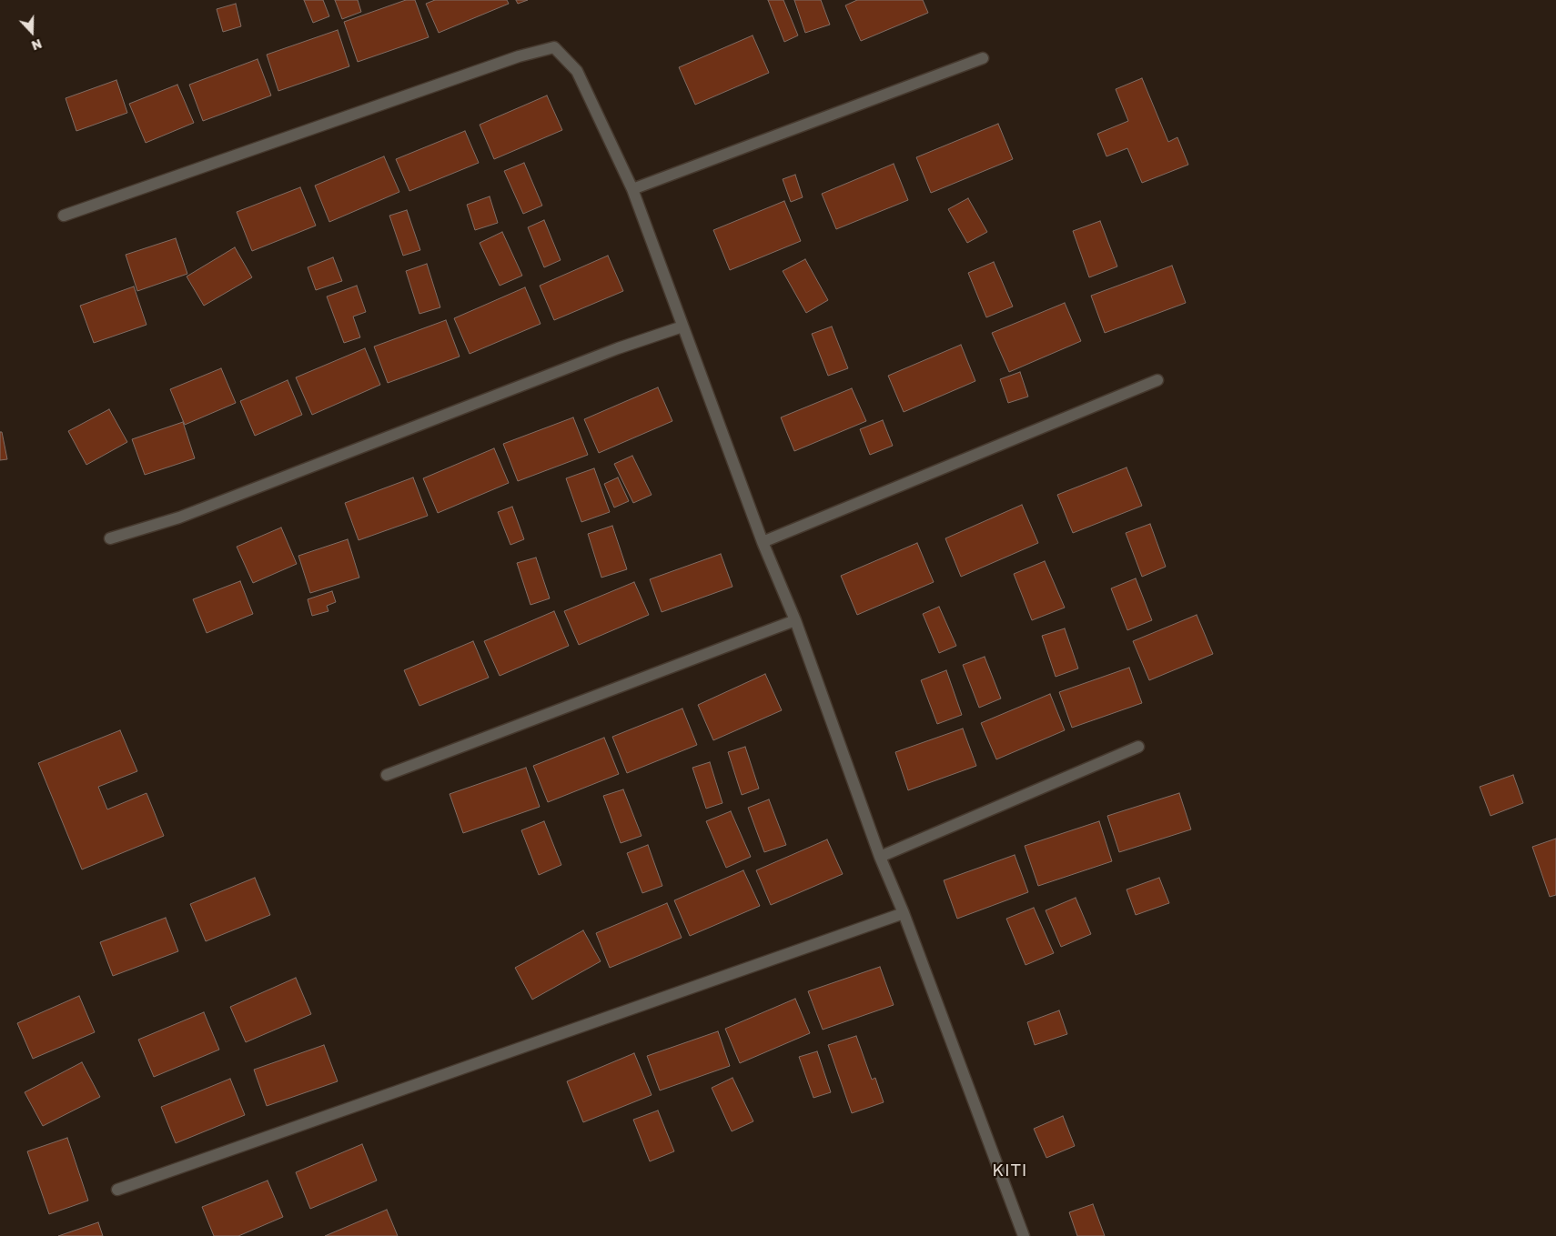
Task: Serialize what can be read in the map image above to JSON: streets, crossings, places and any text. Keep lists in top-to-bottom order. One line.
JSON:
{"districts":["KITI"],"north":"bottom"}
